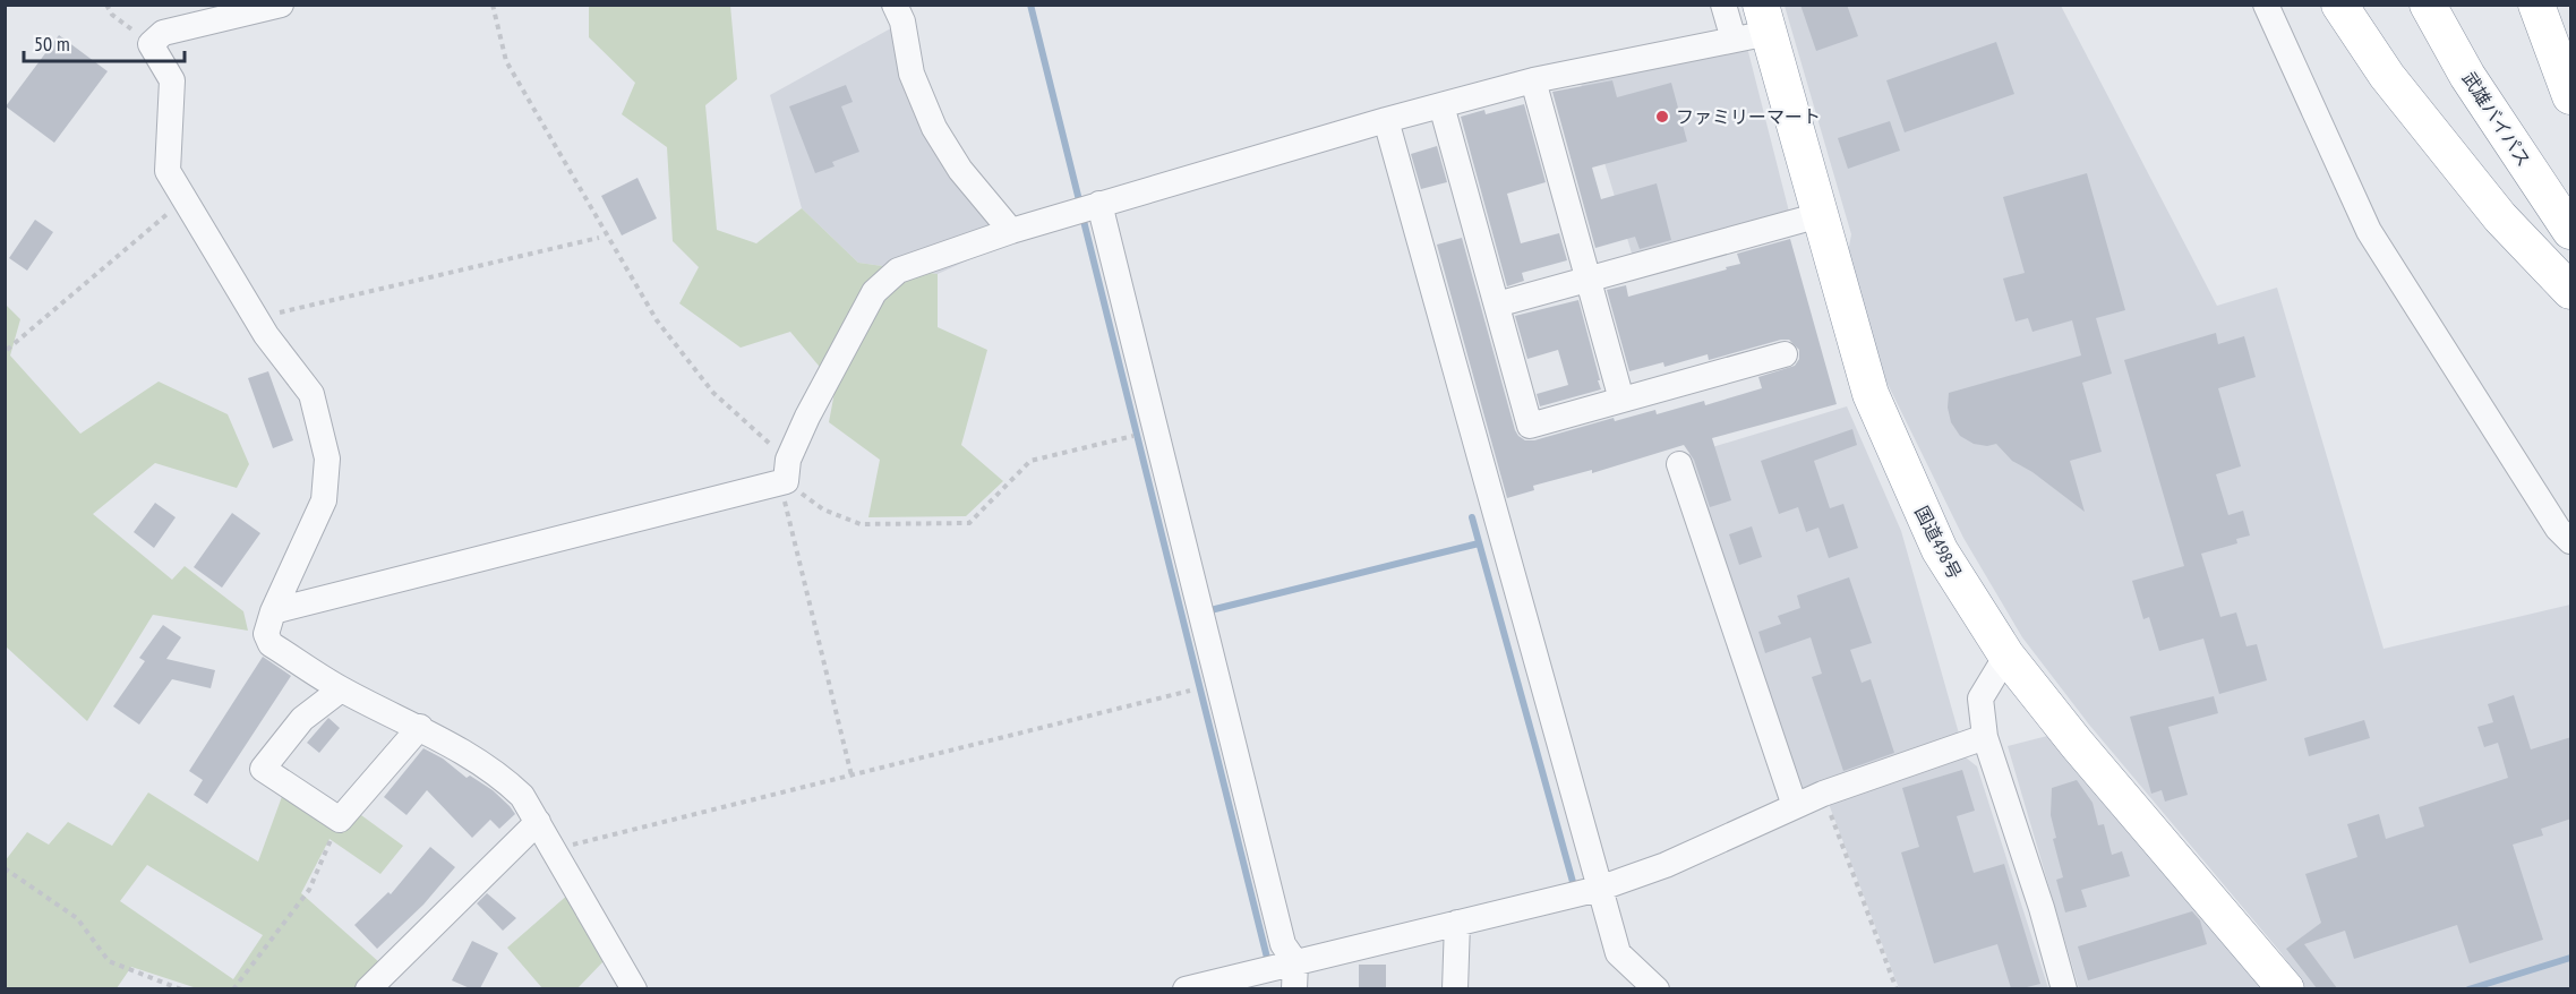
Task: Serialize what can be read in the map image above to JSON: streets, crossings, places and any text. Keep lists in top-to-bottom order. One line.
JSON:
{"streets":{"highway":["武雄バイパス","国道498号"]},"places":["ファミリーマート"],"scale_bar":"50 m"}
